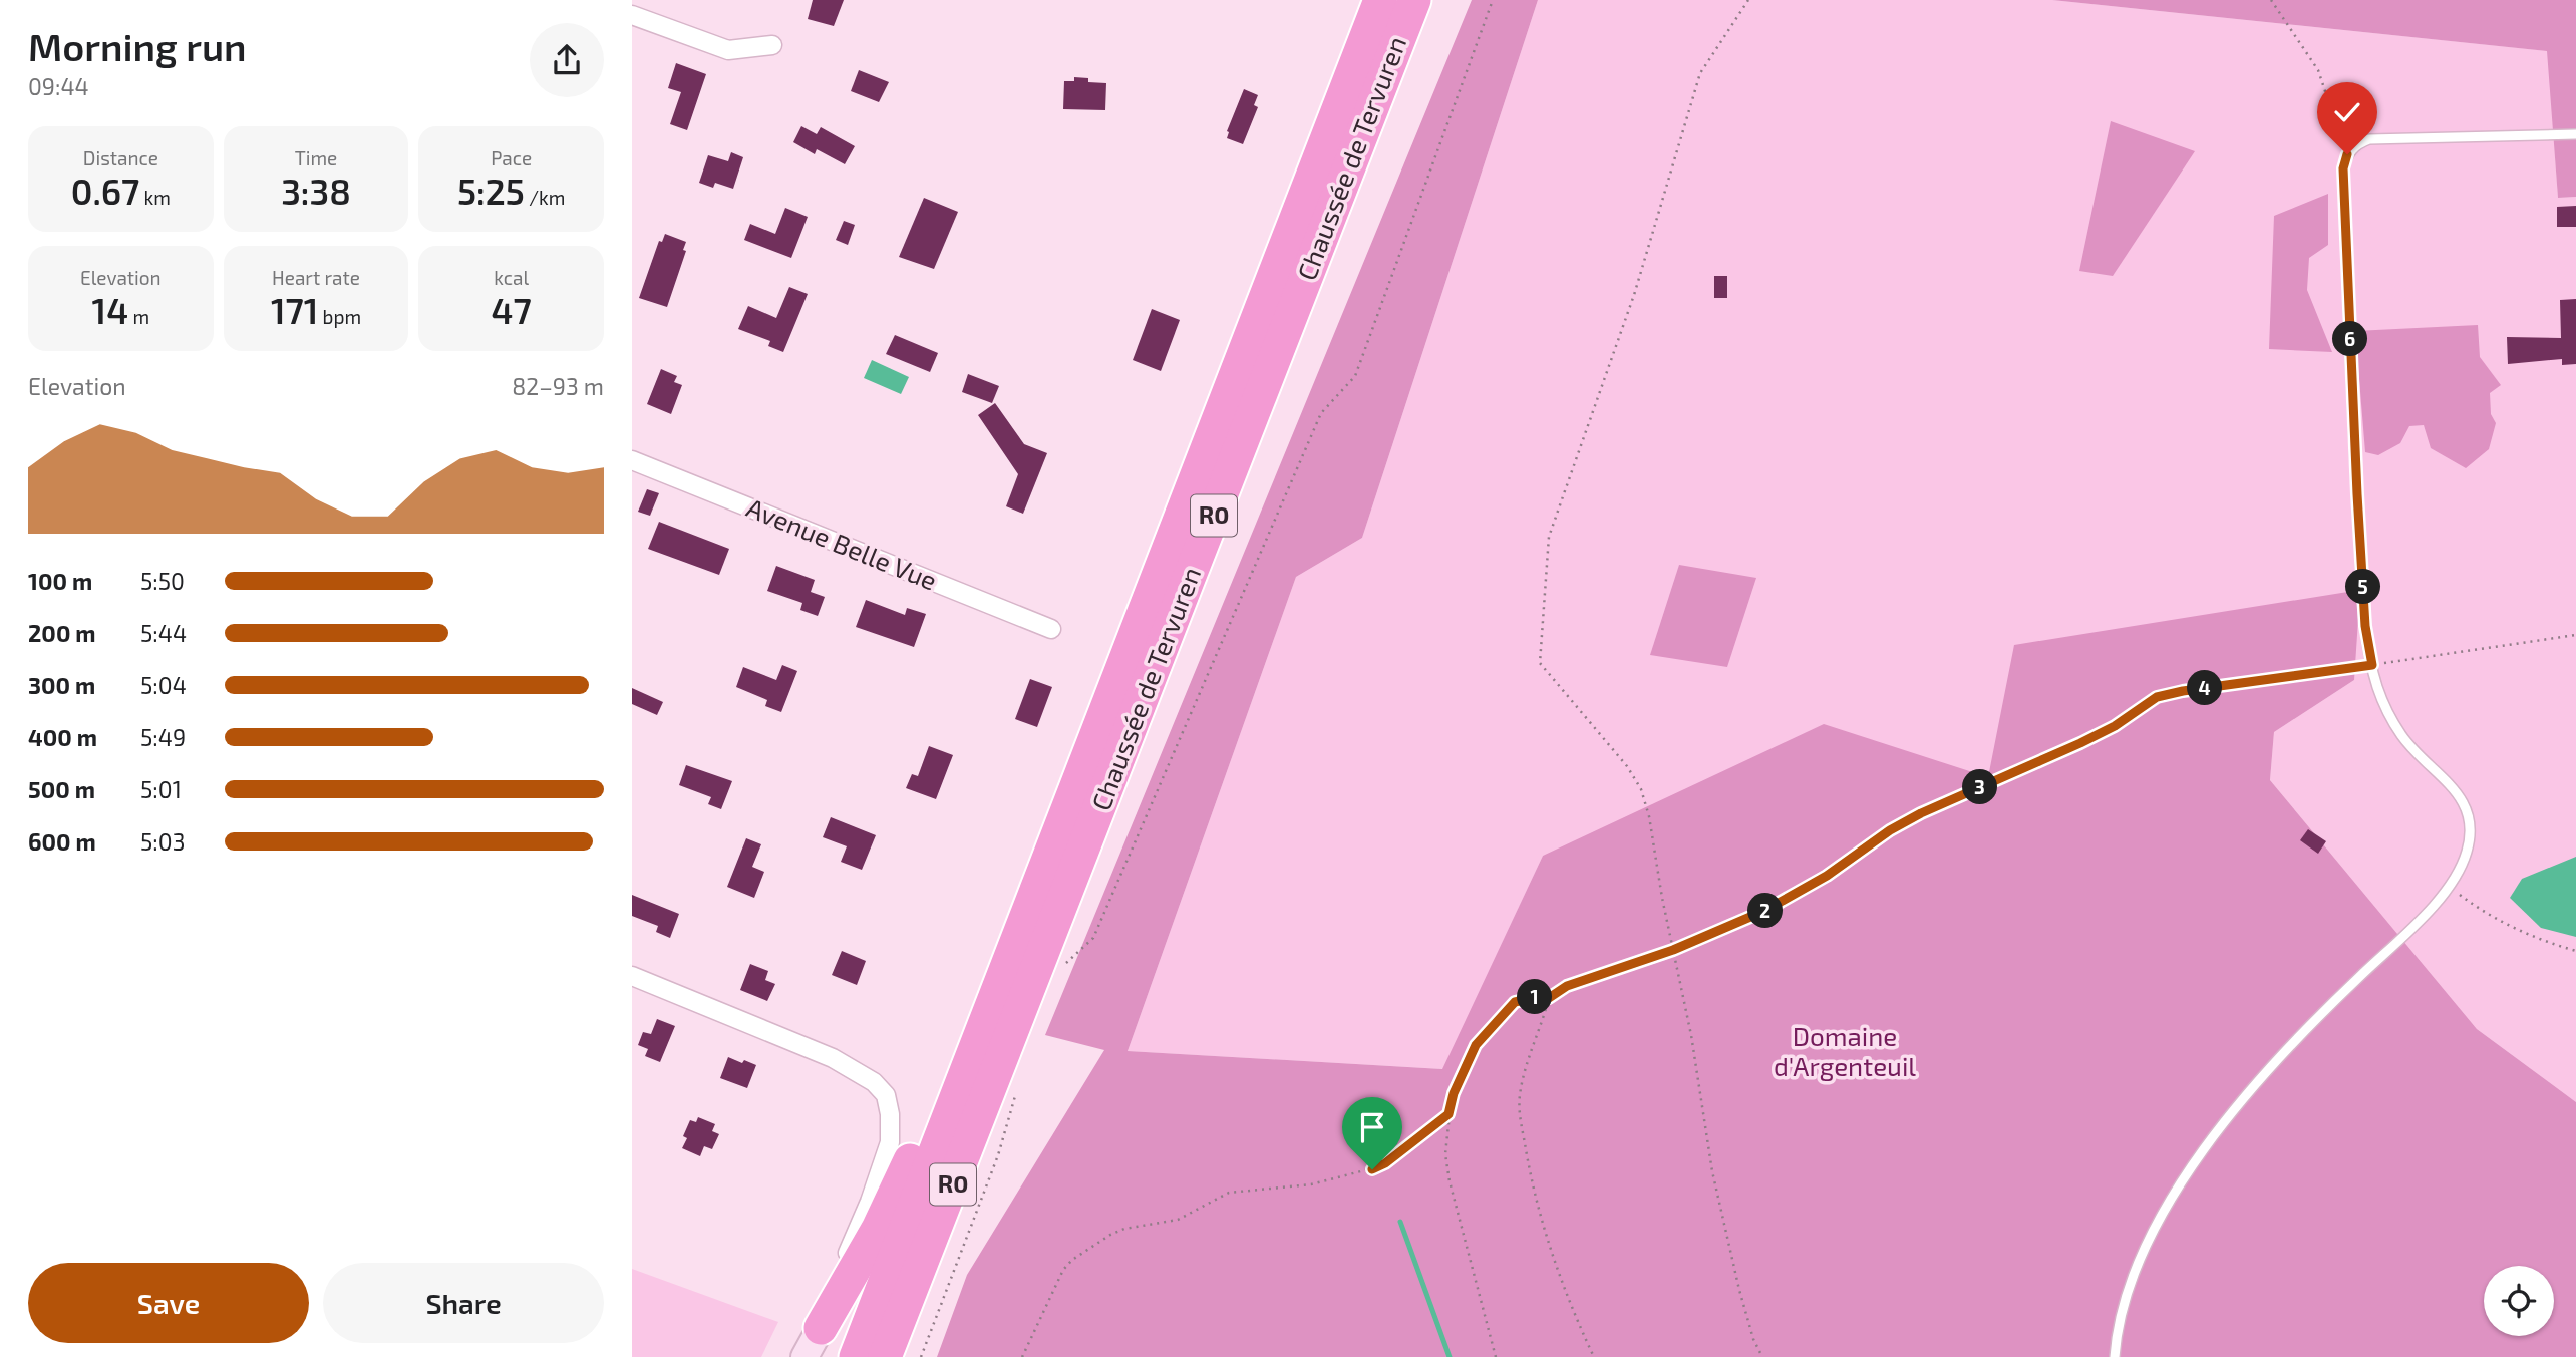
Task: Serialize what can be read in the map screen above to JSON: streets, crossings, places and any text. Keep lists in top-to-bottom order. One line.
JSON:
{"streets":{"highway":["Chaussée de Tervuren","R0"],"street":["Avenue Belle Vue"]},"crossings":[["Chaussée de Tervuren","R0"]],"parks":["Domaine d'Argenteuil"],"page":{"heading":["Morning run","09:44"],"stats":[["Distance","0.67 km"],["Time","3:38"],["Pace","5:25 /km"],["Elevation","14 m"],["Heart rate","171 bpm"],["kcal","47"]],"pins":["6","5","4","3","2","1"],"chart":["Elevation","82–93 m"],"list":[{"name":"100 m","note":"5:50"},{"name":"200 m","note":"5:44"},{"name":"300 m","note":"5:04"},{"name":"400 m","note":"5:49"},{"name":"500 m","note":"5:01"},{"name":"600 m","note":"5:03"}],"buttons":["Save","Share"]}}
